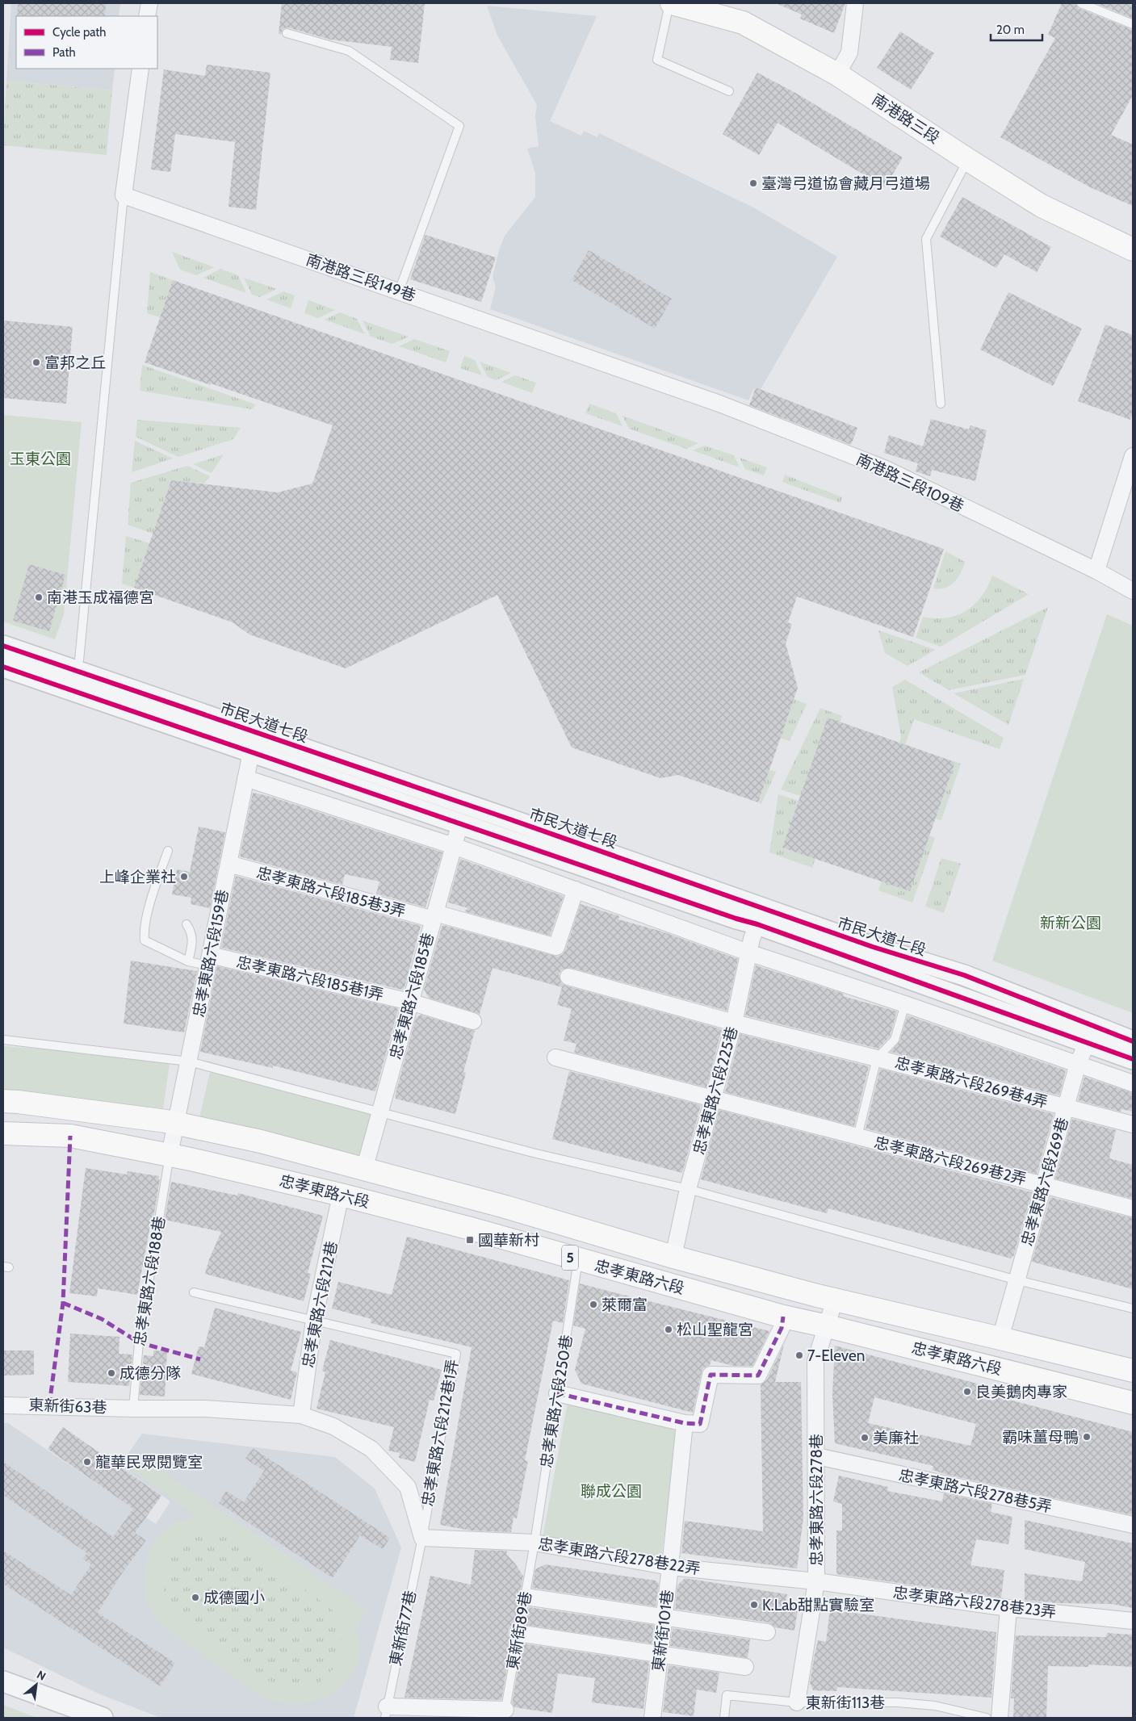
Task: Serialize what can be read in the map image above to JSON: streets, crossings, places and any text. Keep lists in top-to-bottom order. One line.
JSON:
{"streets":{"main road":["南港路三段","忠孝東路六段","5"],"street":["南港路三段149巷","南港路三段109巷","市民大道七段","忠孝東路六段185巷3弄","忠孝東路六段159巷","忠孝東路六段185巷1弄","忠孝東路六段185巷","忠孝東路六段269巷4弄","忠孝東路六段225巷","忠孝東路六段269巷2弄","忠孝東路六段269巷","忠孝東路六段212巷","東新街63巷","忠孝東路六段278巷5弄","忠孝東路六段278巷","忠孝東路六段278巷22弄","忠孝東路六段278巷23弄","東新街101巷"],"lane":["忠孝東路六段188巷","忠孝東路六段250巷","忠孝東路六段212巷1弄","東新街77巷","東新街89巷","東新街113巷"]},"crossings":[["南港路三段149巷","南港路三段109巷"],["市民大道七段","忠孝東路六段159巷"],["市民大道七段","忠孝東路六段185巷"],["市民大道七段","忠孝東路六段225巷"],["市民大道七段","忠孝東路六段269巷"],["忠孝東路六段185巷3弄","忠孝東路六段159巷"],["忠孝東路六段185巷3弄","忠孝東路六段185巷"],["忠孝東路六段159巷","忠孝東路六段185巷1弄"],["忠孝東路六段159巷","忠孝東路六段"],["忠孝東路六段159巷","忠孝東路六段188巷"],["忠孝東路六段185巷1弄","忠孝東路六段185巷"],["忠孝東路六段185巷","忠孝東路六段"],["忠孝東路六段269巷4弄","忠孝東路六段225巷"],["忠孝東路六段269巷4弄","忠孝東路六段269巷"],["忠孝東路六段225巷","忠孝東路六段269巷2弄"],["忠孝東路六段225巷","忠孝東路六段"],["忠孝東路六段269巷2弄","忠孝東路六段269巷"],["忠孝東路六段269巷","忠孝東路六段"],["忠孝東路六段","忠孝東路六段188巷"],["忠孝東路六段","忠孝東路六段212巷"],["忠孝東路六段","忠孝東路六段250巷"],["忠孝東路六段","忠孝東路六段278巷"],["忠孝東路六段188巷","東新街63巷"],["忠孝東路六段212巷","東新街63巷"],["忠孝東路六段212巷","忠孝東路六段212巷1弄"],["忠孝東路六段250巷","忠孝東路六段278巷22弄"],["忠孝東路六段250巷","東新街89巷"],["東新街63巷","忠孝東路六段212巷1弄"],["東新街63巷","忠孝東路六段278巷22弄"],["東新街63巷","東新街77巷"],["忠孝東路六段212巷1弄","忠孝東路六段278巷22弄"],["忠孝東路六段212巷1弄","東新街77巷"],["忠孝東路六段278巷5弄","忠孝東路六段278巷"],["忠孝東路六段278巷","忠孝東路六段278巷22弄"],["忠孝東路六段278巷","忠孝東路六段278巷23弄"],["忠孝東路六段278巷","東新街113巷"],["忠孝東路六段278巷22弄","忠孝東路六段278巷23弄"],["忠孝東路六段278巷22弄","東新街77巷"],["忠孝東路六段278巷22弄","東新街89巷"],["忠孝東路六段278巷22弄","東新街101巷"]],"parks":["玉東公園","新新公園","聯成公園"],"places":{"other":["臺灣弓道協會藏月弓道場","富邦之丘","南港玉成福德宮","上峰企業社","萊爾富","松山聖龍宮","7-Eleven","成德分隊","良美鵝肉專家","霸味薑母鴨","美廉社","龍華民眾閱覽室","成德國小","K.Lab甜點實驗室"],"transit":["國華新村"]},"legend":["Cycle path","Path"],"scale_bar":"20 m","north":"top right"}
